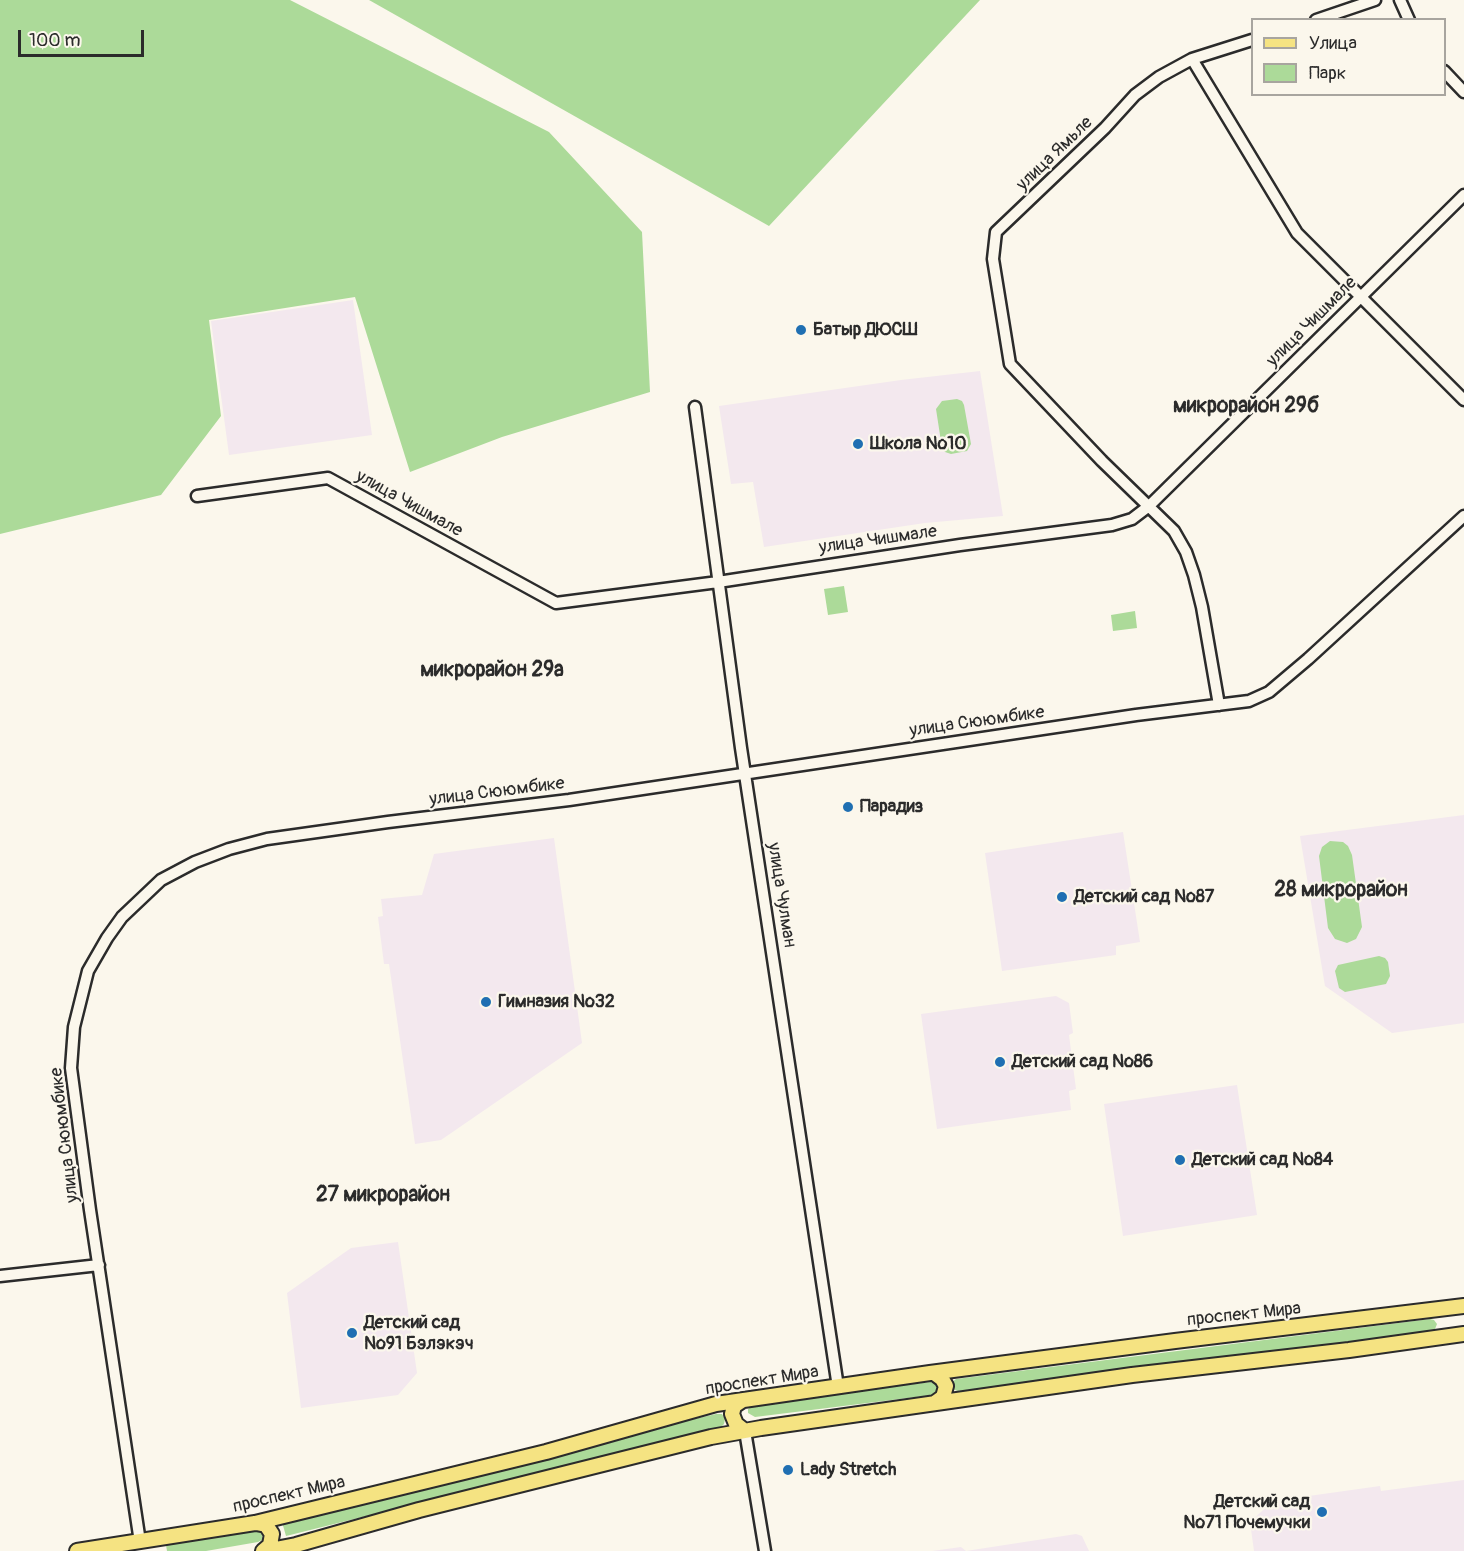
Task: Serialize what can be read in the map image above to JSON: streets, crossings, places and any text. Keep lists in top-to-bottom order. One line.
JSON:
{"streets":{"main road":["проспект Мира"],"street":["улица Ямьле","улица Чишмале","улица Сююмбике","улица Чулман"]},"crossings":[["улица Ямьле","улица Чишмале"],["улица Чишмале","улица Чулман"],["улица Сююмбике","улица Чулман"],["улица Сююмбике","проспект Мира"],["улица Чулман","проспект Мира"]],"districts":["микрорайон 29б","микрорайон 29а","28 микрорайон","27 микрорайон"],"places":["Батыр ДЮСШ","Школа №10","Парадиз","Детский сад №87","Гимназия №32","Детский сад №86","Детский сад №84","Детский сад №91 Бэлэкэч","Lady Stretch","Детский сад №71 Почемучки"],"legend":["Улица","Парк"],"scale_bar":"100 m"}
